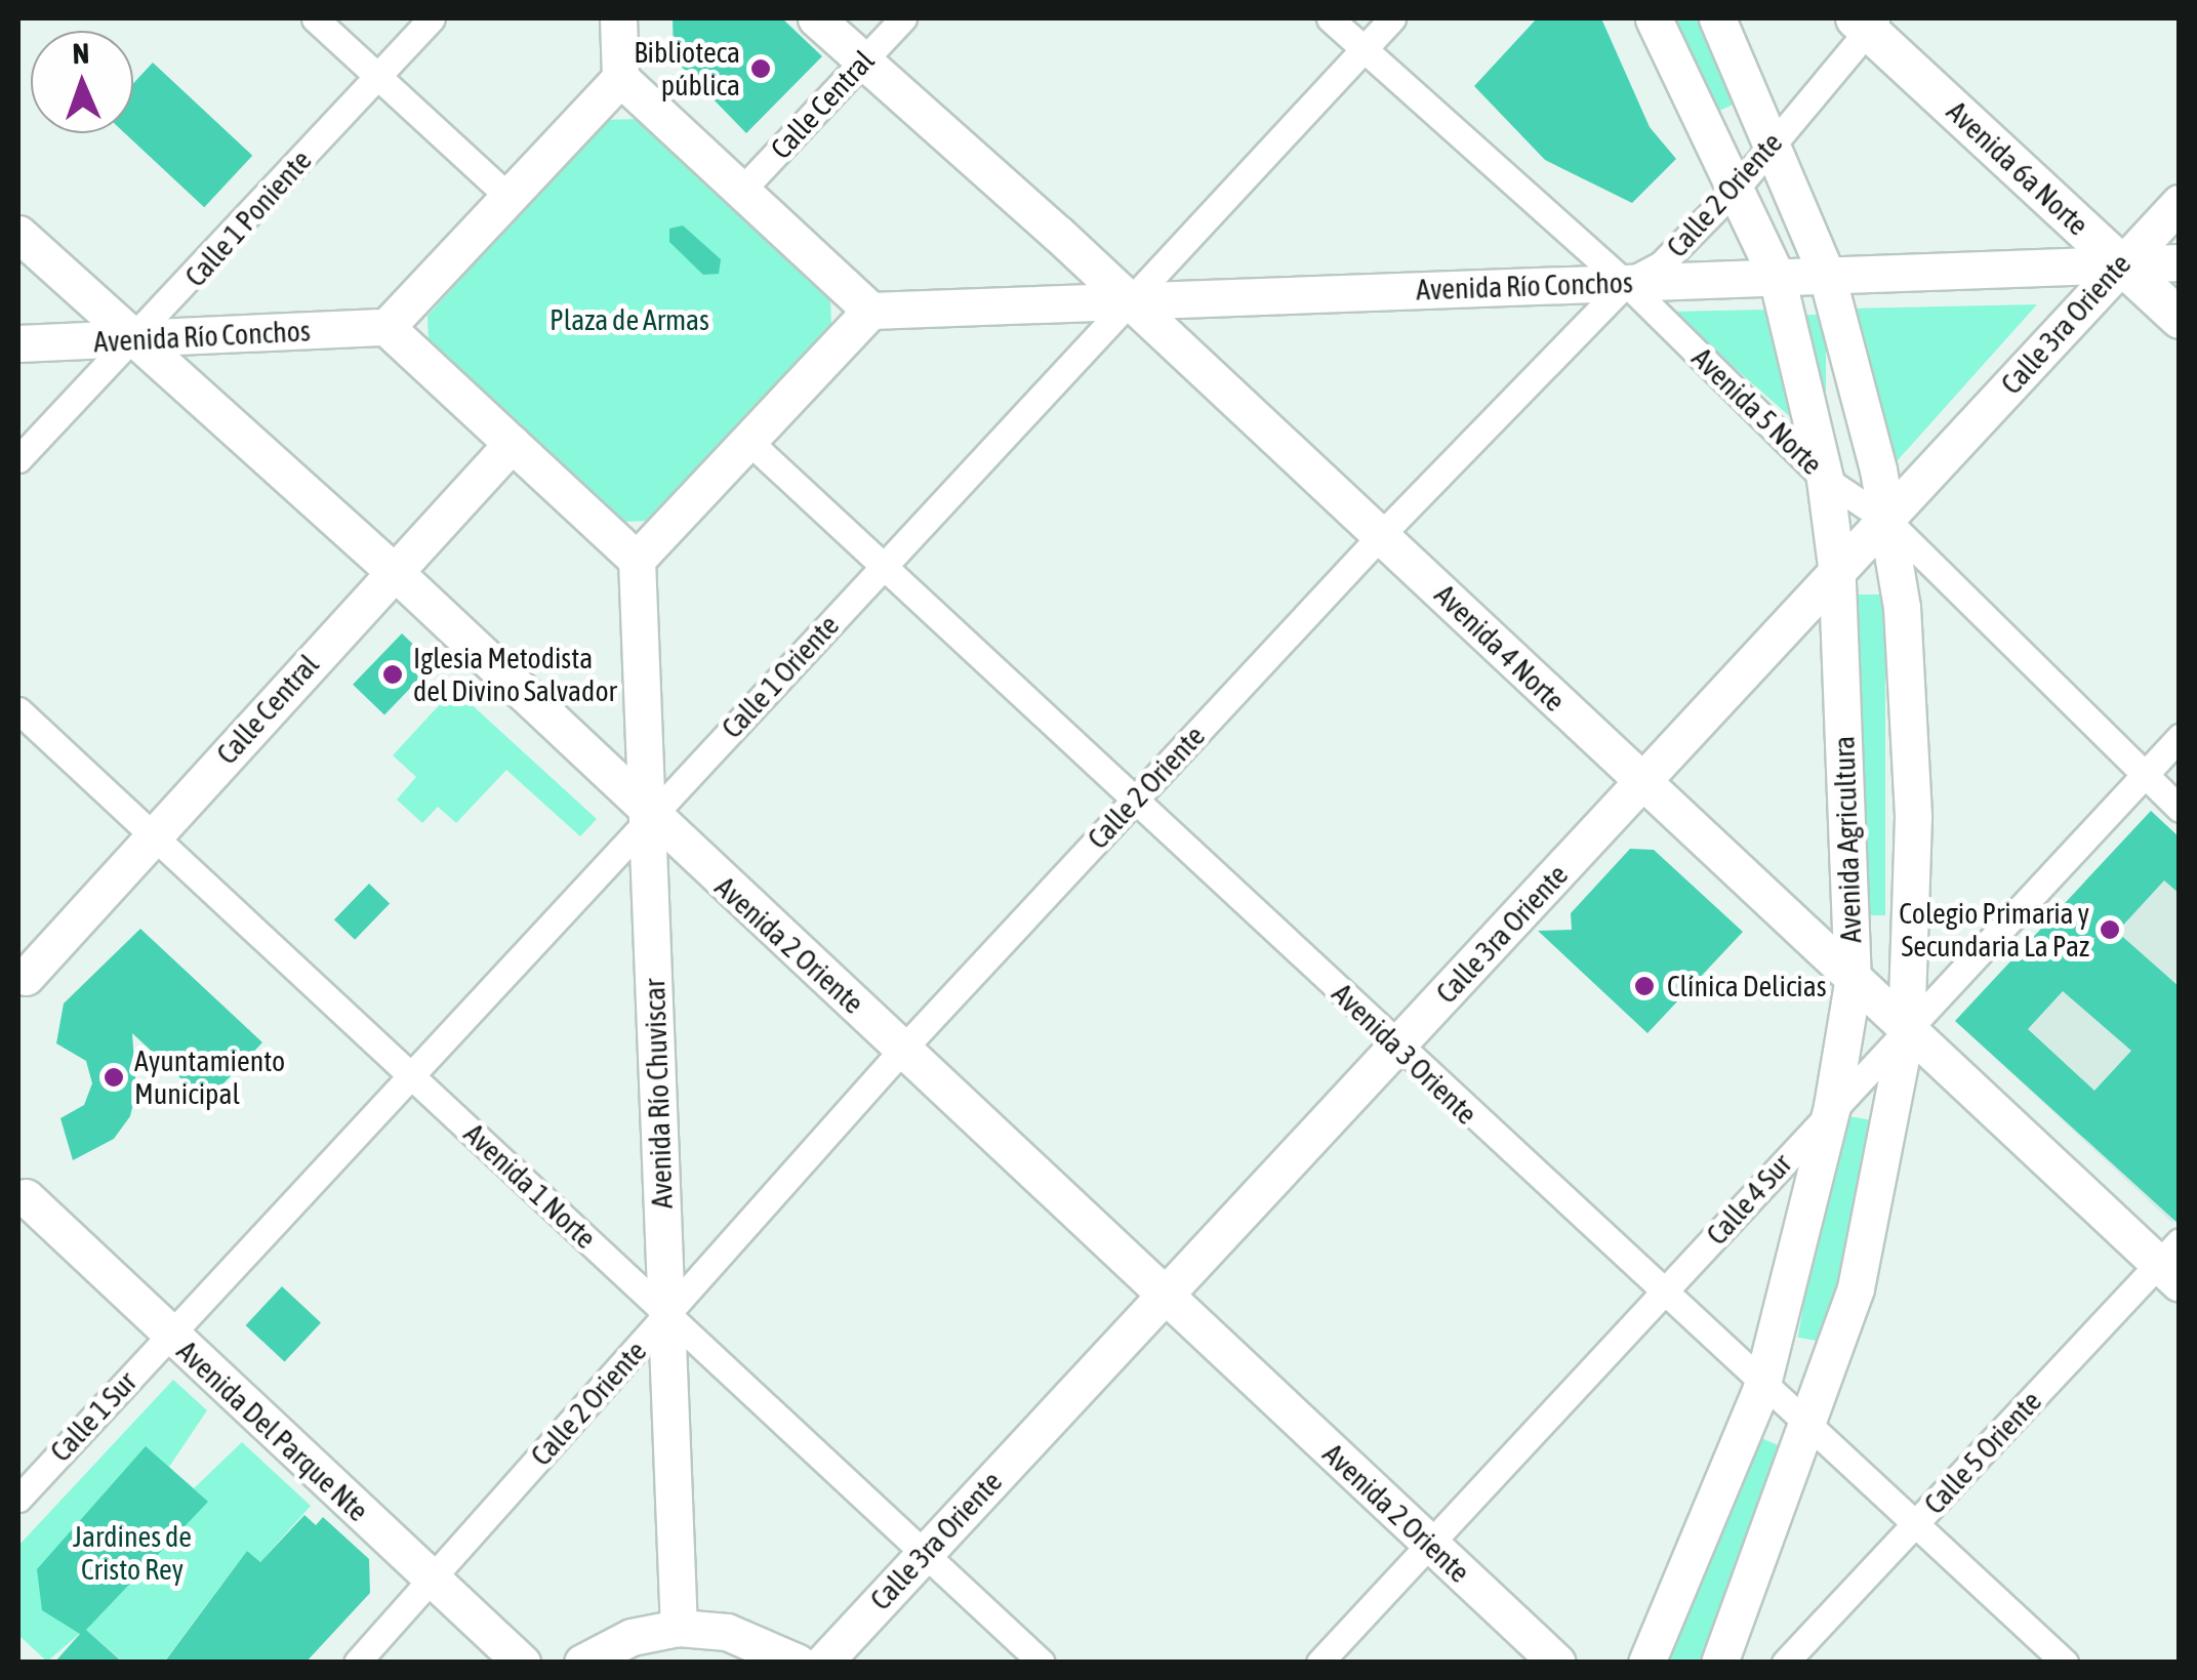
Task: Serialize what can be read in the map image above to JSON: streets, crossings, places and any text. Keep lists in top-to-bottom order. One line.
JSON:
{"streets":{"main road":["Calle Central","Avenida 6a Norte","Avenida Río Conchos","Calle 3ra Oriente","Avenida 4 Norte","Avenida Agricultura","Avenida 2 Oriente","Avenida Río Chuviscar","Avenida Del Parque Nte"],"street":["Calle 2 Oriente","Calle 1 Poniente","Avenida 5 Norte","Calle 1 Oriente","Avenida 3 Oriente","Avenida 1 Norte","Calle 4 Sur","Calle 1 Sur","Calle 5 Oriente"]},"crossings":[["Calle Central","Avenida 4 Norte"],["Calle Central","Avenida 2 Oriente"],["Calle Central","Avenida 1 Norte"],["Avenida 6a Norte","Calle 2 Oriente"],["Avenida 6a Norte","Avenida Río Conchos"],["Avenida 6a Norte","Calle 3ra Oriente"],["Calle 2 Oriente","Avenida Río Conchos"],["Calle 2 Oriente","Avenida 5 Norte"],["Calle 2 Oriente","Avenida 4 Norte"],["Calle 2 Oriente","Avenida Agricultura"],["Calle 2 Oriente","Avenida 2 Oriente"],["Calle 2 Oriente","Avenida 3 Oriente"],["Calle 2 Oriente","Avenida Río Chuviscar"],["Calle 2 Oriente","Avenida 1 Norte"],["Calle 2 Oriente","Avenida Del Parque Nte"],["Calle 1 Poniente","Avenida Río Conchos"],["Calle 1 Poniente","Avenida 2 Oriente"],["Avenida Río Conchos","Calle 3ra Oriente"],["Avenida Río Conchos","Avenida 5 Norte"],["Avenida Río Conchos","Avenida 4 Norte"],["Avenida Río Conchos","Calle 1 Oriente"],["Avenida Río Conchos","Avenida Agricultura"],["Avenida Río Conchos","Avenida 2 Oriente"],["Calle 3ra Oriente","Avenida 5 Norte"],["Calle 3ra Oriente","Avenida 4 Norte"],["Calle 3ra Oriente","Avenida Agricultura"],["Calle 3ra Oriente","Avenida 2 Oriente"],["Calle 3ra Oriente","Avenida 3 Oriente"],["Calle 3ra Oriente","Avenida 1 Norte"],["Avenida 5 Norte","Calle 1 Oriente"],["Avenida 5 Norte","Avenida Agricultura"],["Avenida 5 Norte","Calle 4 Sur"],["Avenida 4 Norte","Calle 1 Oriente"],["Avenida 4 Norte","Avenida Agricultura"],["Avenida 4 Norte","Calle 4 Sur"],["Avenida 4 Norte","Calle 5 Oriente"],["Calle 1 Oriente","Avenida 2 Oriente"],["Calle 1 Oriente","Avenida 3 Oriente"],["Calle 1 Oriente","Avenida Río Chuviscar"],["Calle 1 Oriente","Avenida 1 Norte"],["Calle 1 Oriente","Calle 1 Sur"],["Calle 1 Oriente","Avenida Del Parque Nte"],["Avenida Agricultura","Avenida 3 Oriente"],["Avenida Agricultura","Calle 4 Sur"],["Avenida 2 Oriente","Avenida Río Chuviscar"],["Avenida 2 Oriente","Calle 4 Sur"],["Avenida 3 Oriente","Calle 4 Sur"],["Avenida 3 Oriente","Calle 5 Oriente"],["Avenida Río Chuviscar","Avenida 1 Norte"],["Calle 1 Sur","Avenida Del Parque Nte"]],"parks":["Plaza de Armas","Jardines de Cristo Rey"],"places":["Biblioteca pública","Iglesia Metodista del Divino Salvador","Colegio Primaria y Secundaria La Paz","Clínica Delicias","Ayuntamiento Municipal"],"north":"top"}
